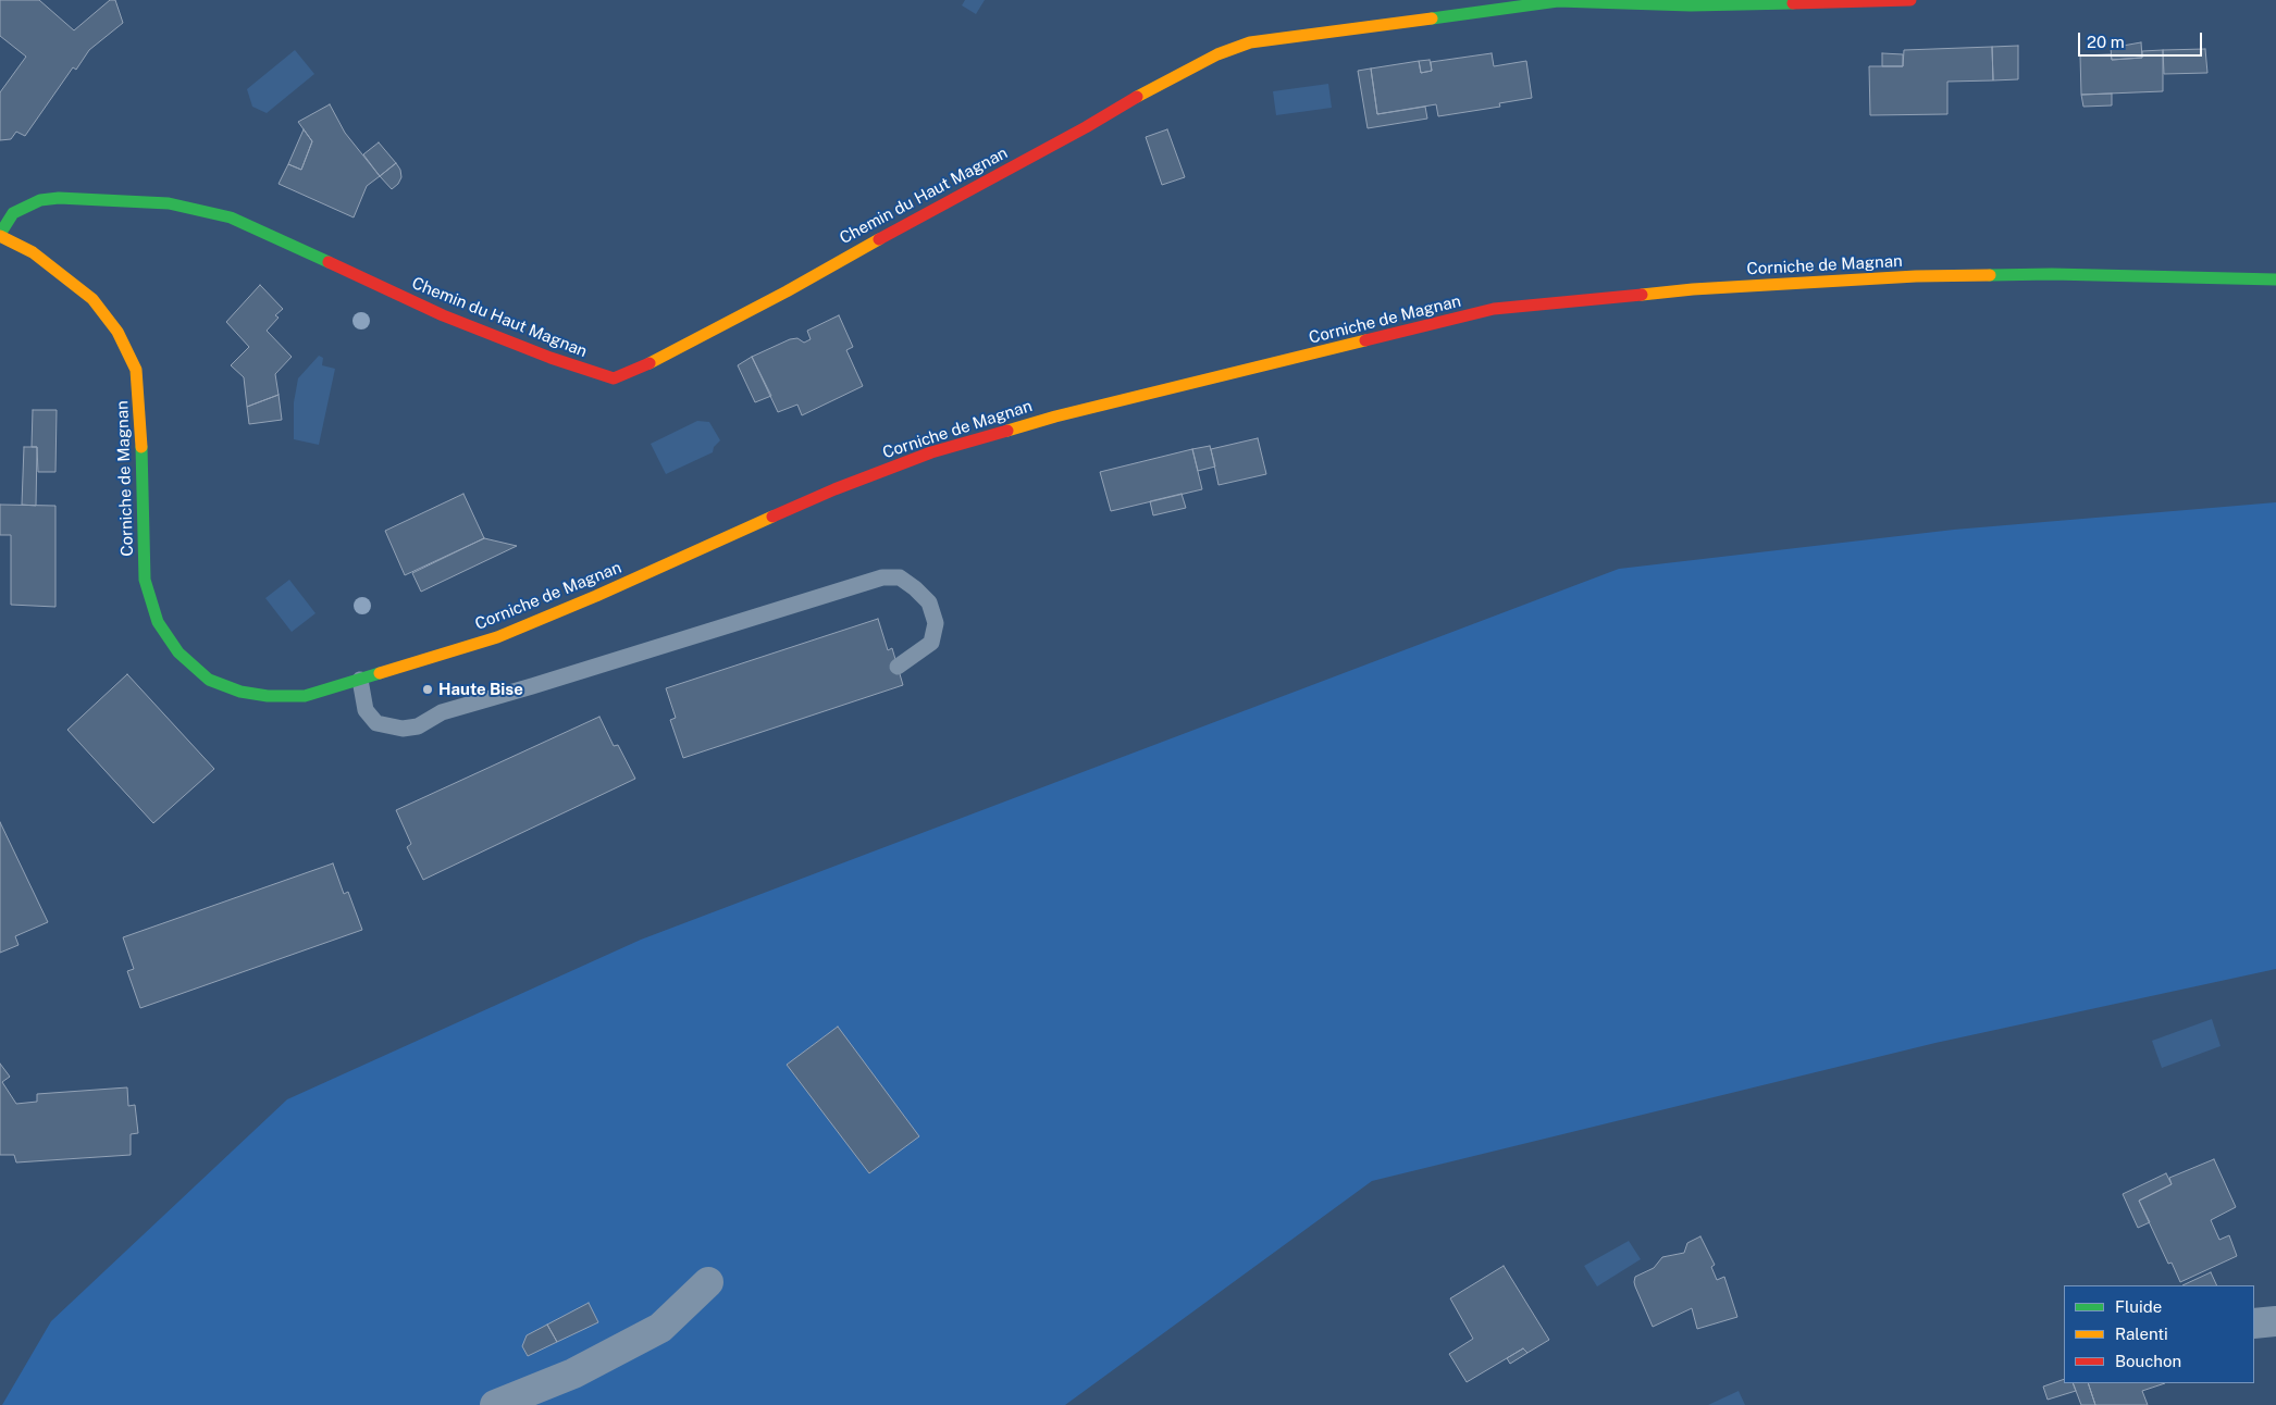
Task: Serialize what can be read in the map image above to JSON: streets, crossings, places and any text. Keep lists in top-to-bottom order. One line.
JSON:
{"streets":{"street":["Chemin du Haut Magnan","Corniche de Magnan"]},"crossings":[["Chemin du Haut Magnan","Corniche de Magnan"]],"places":["Haute Bise"],"legend":["Fluide","Ralenti","Bouchon"],"scale_bar":"20 m"}
